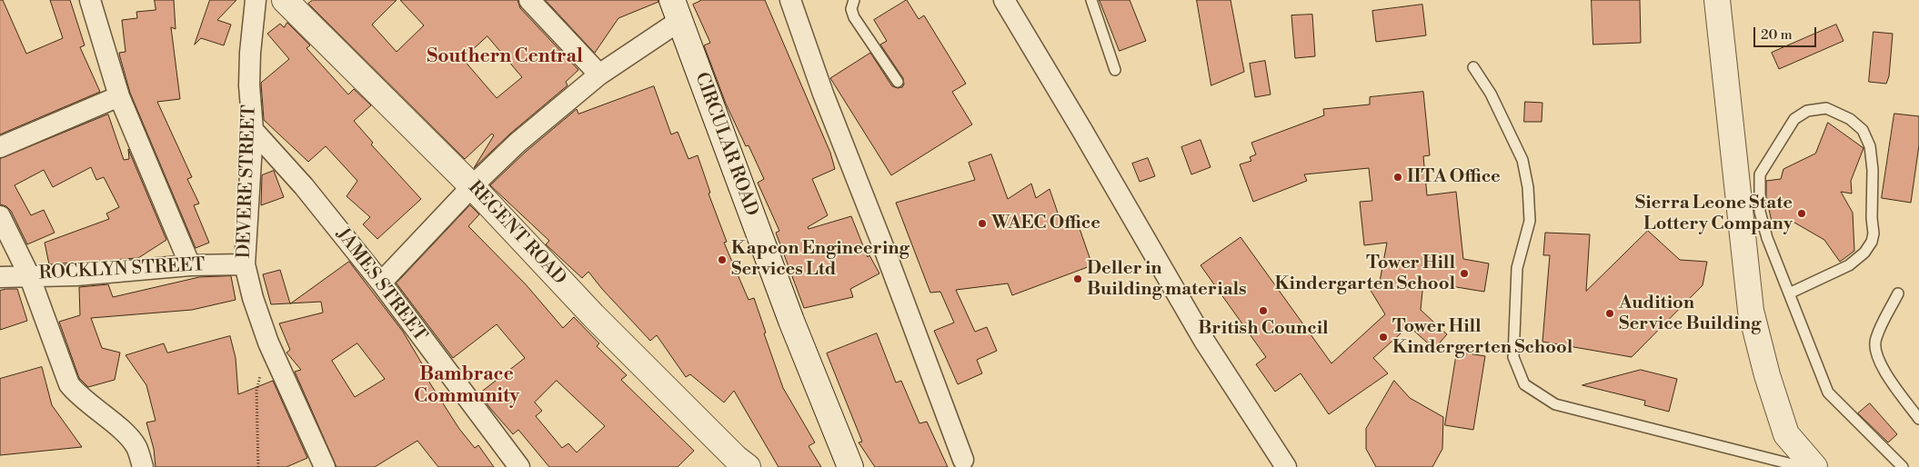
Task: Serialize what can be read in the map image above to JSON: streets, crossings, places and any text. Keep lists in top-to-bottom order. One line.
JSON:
{"streets":{"street":["CIRCULAR ROAD","DEVERE STREET","REGENT ROAD","ROCKLYN STREET","JAMES STREET"]},"crossings":[["DEVERE STREET","ROCKLYN STREET"],["DEVERE STREET","JAMES STREET"]],"districts":["Southern Central","Bambrace Community"],"places":["IITA Office","Sierra Leone State Lottery Company","WAEC Office","Kapcon Engineering Services Ltd","Tower Hill Kindergarten School","Deller in Building materials","British Council","Audition Service Building","Tower Hill Kindergerten School"],"scale_bar":"20 m"}
